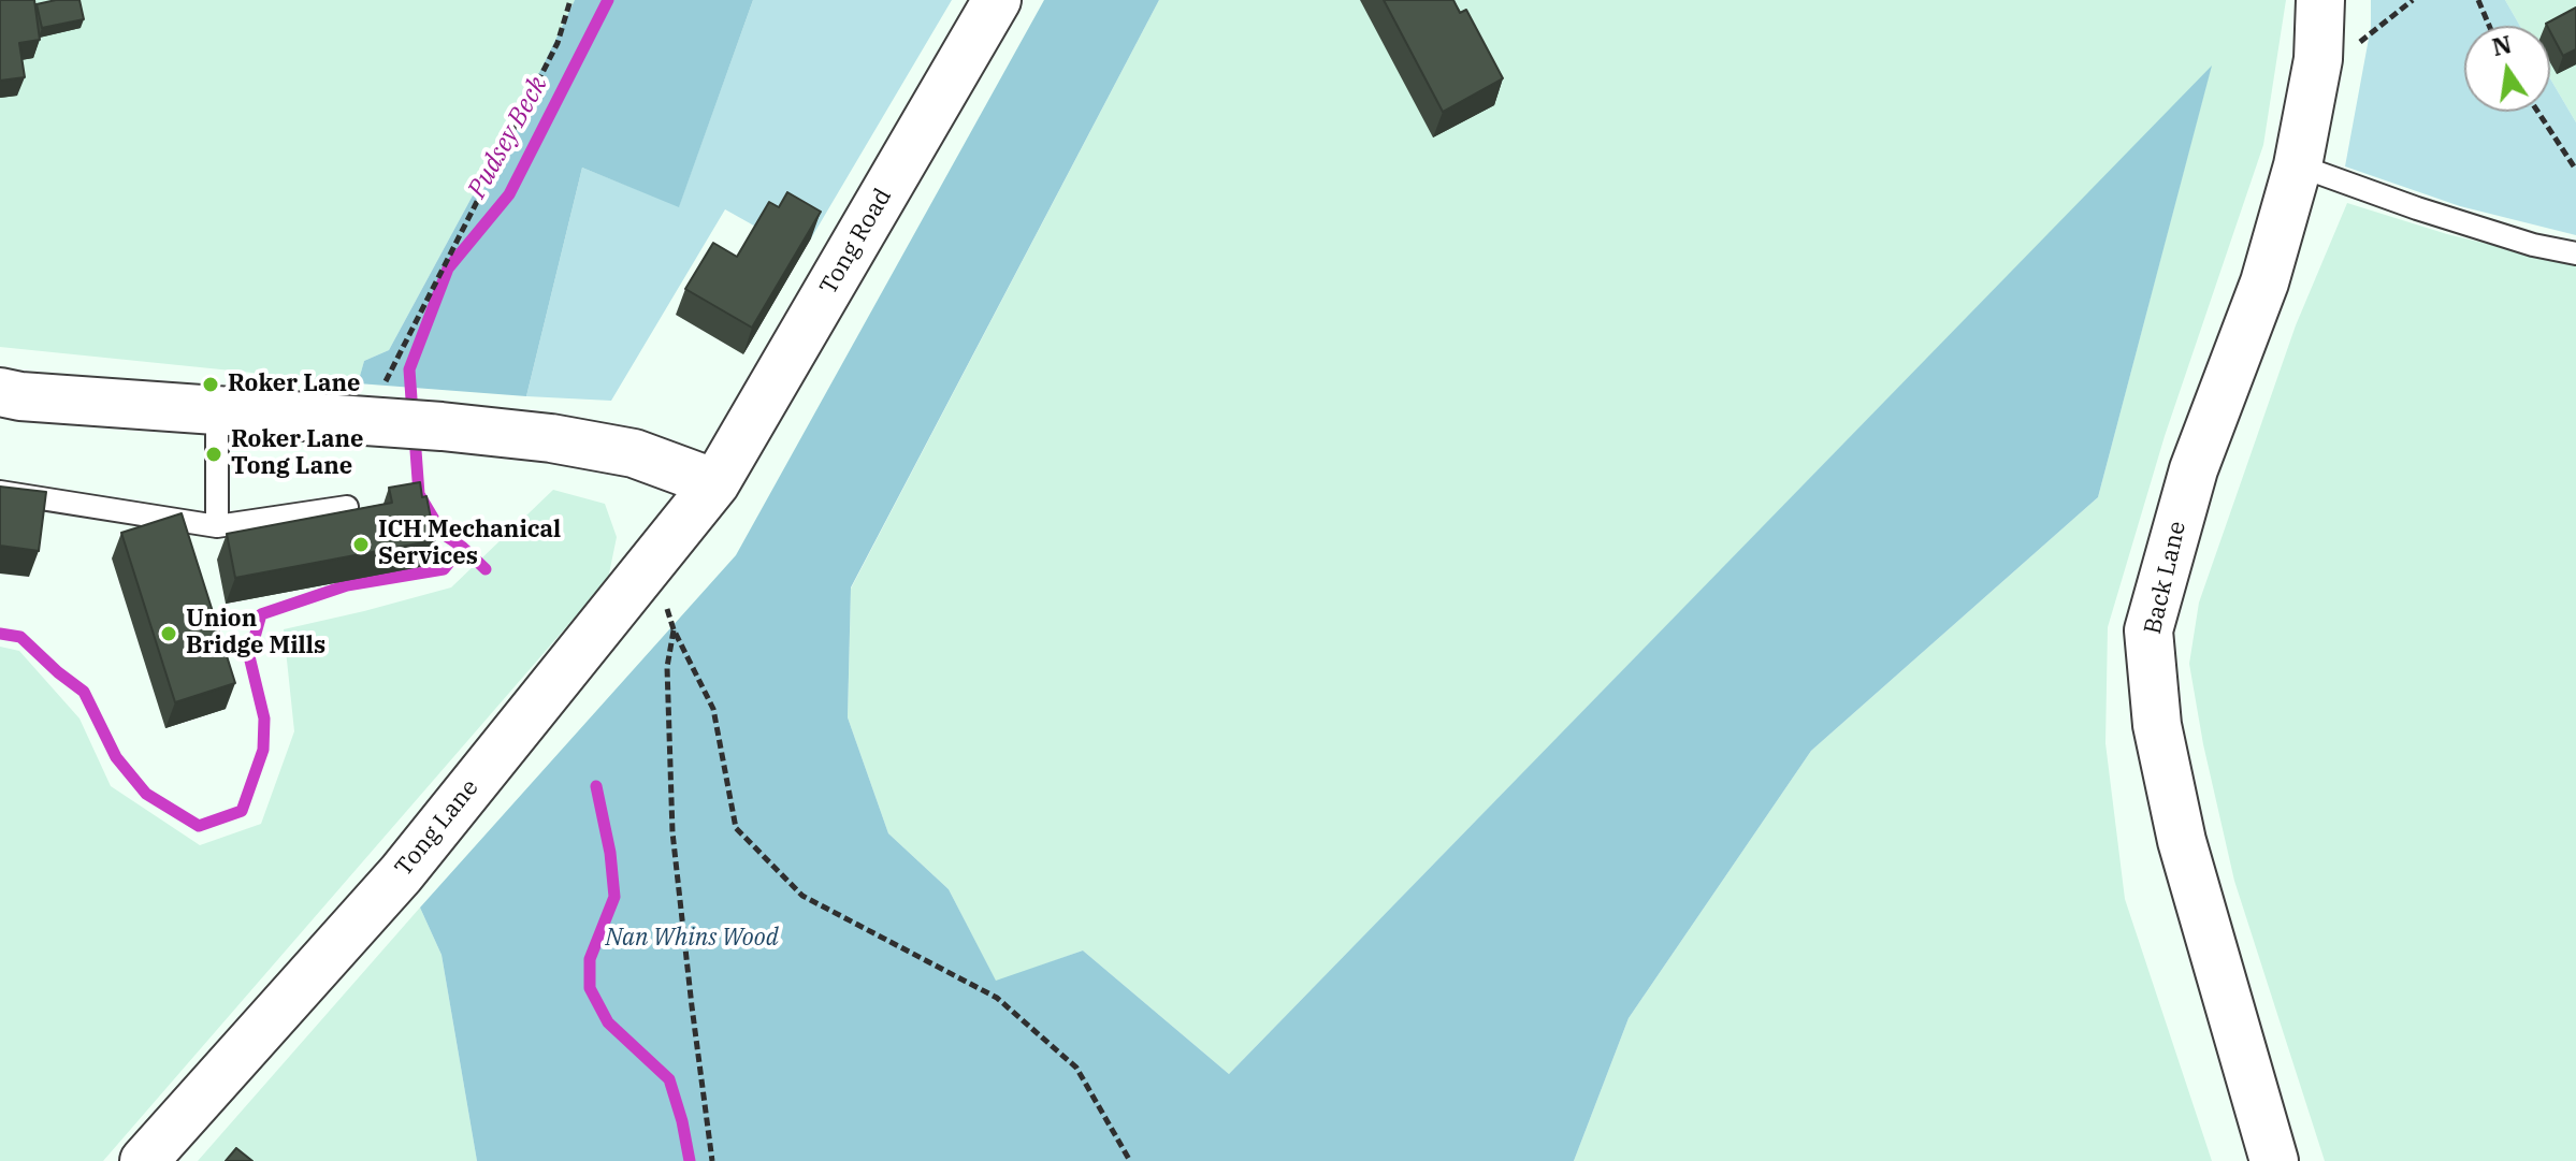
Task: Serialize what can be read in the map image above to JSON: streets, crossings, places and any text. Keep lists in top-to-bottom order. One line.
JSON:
{"streets":{"street":["Tong Road","Back Lane","Tong Lane"]},"crossings":[["Tong Road","Tong Lane"]],"water":["Pudsey Beck"],"parks":["Nan Whins Wood"],"places":["Roker Lane","Roker Lane Tong Lane","ICH Mechanical Services","Union Bridge Mills"],"north":"top"}
